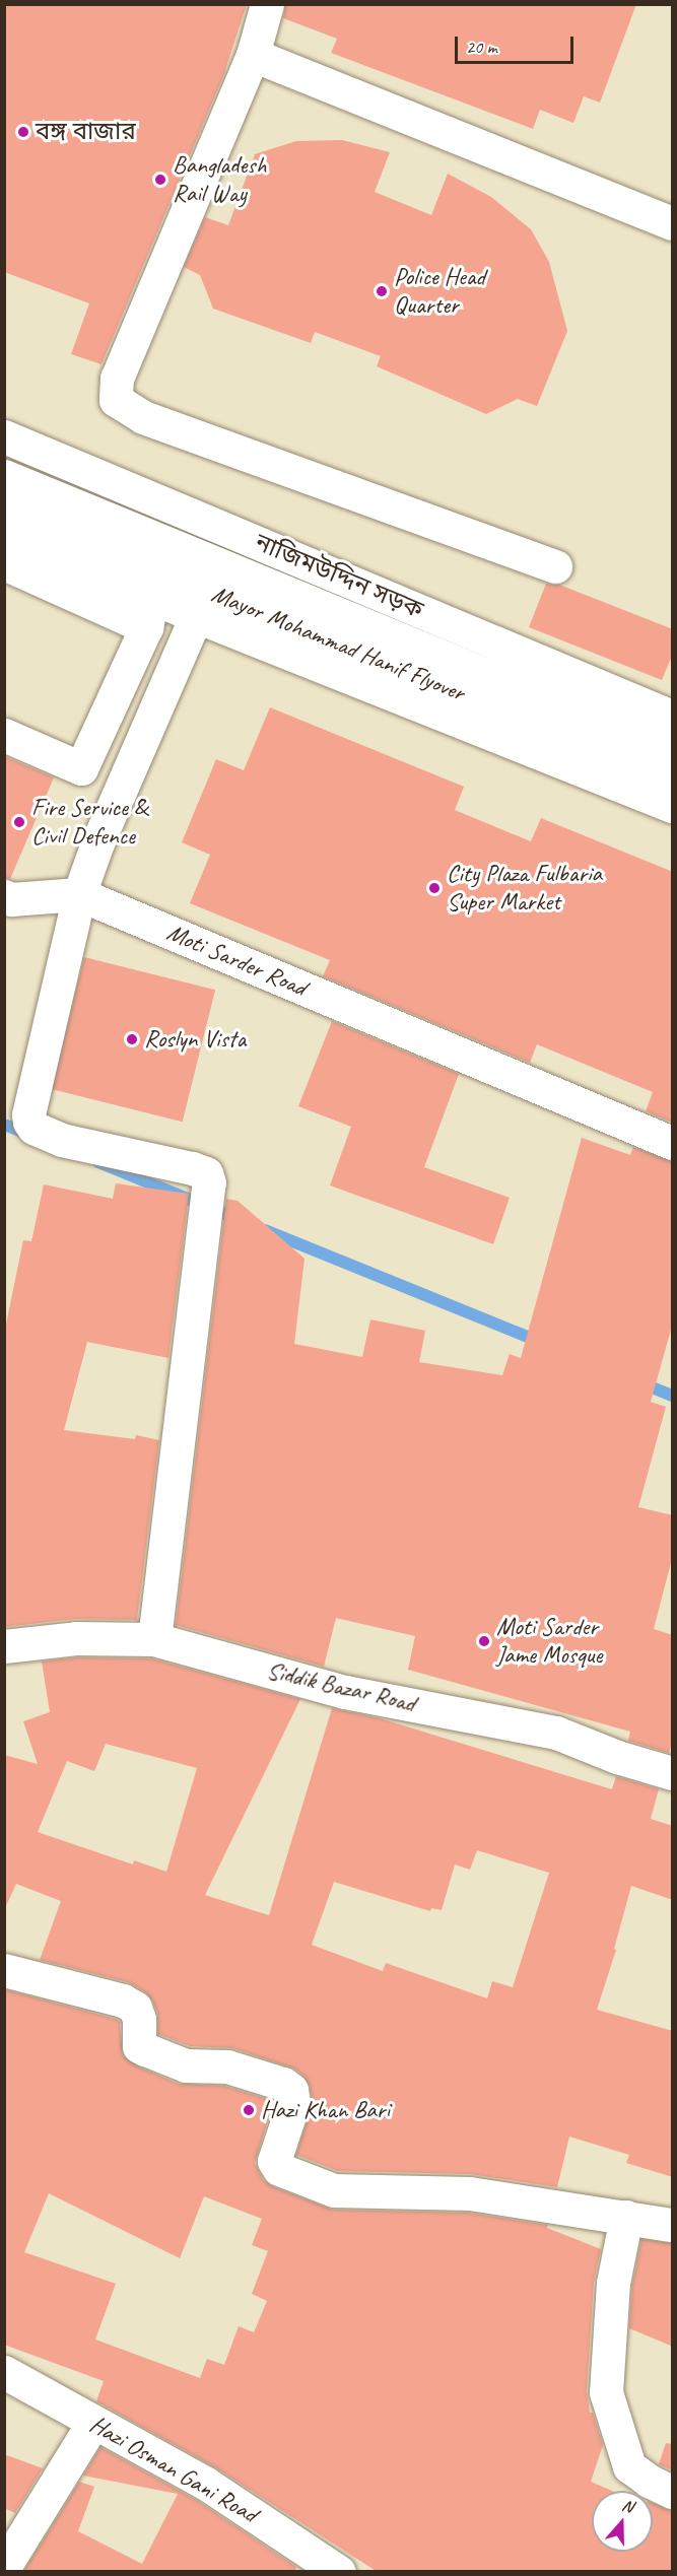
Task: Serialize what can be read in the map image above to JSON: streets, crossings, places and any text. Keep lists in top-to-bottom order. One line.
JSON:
{"streets":{"main road":["নাজিমউদ্দিন সড়ক","Mayor Mohammad Hanif Flyover","Moti Sarder Road","Siddik Bazar Road","Hazi Osman Gani Road"]},"places":["বঙ্গ বাজার","Bangladesh Rail Way","Police Head Quarter","Fire Service & Civil Defence","City Plaza Fulbaria Super Market","Roslyn Vista","Moti Sarder Jame Mosque","Hazi Khan Bari"],"scale_bar":"20 m","north":"top"}
